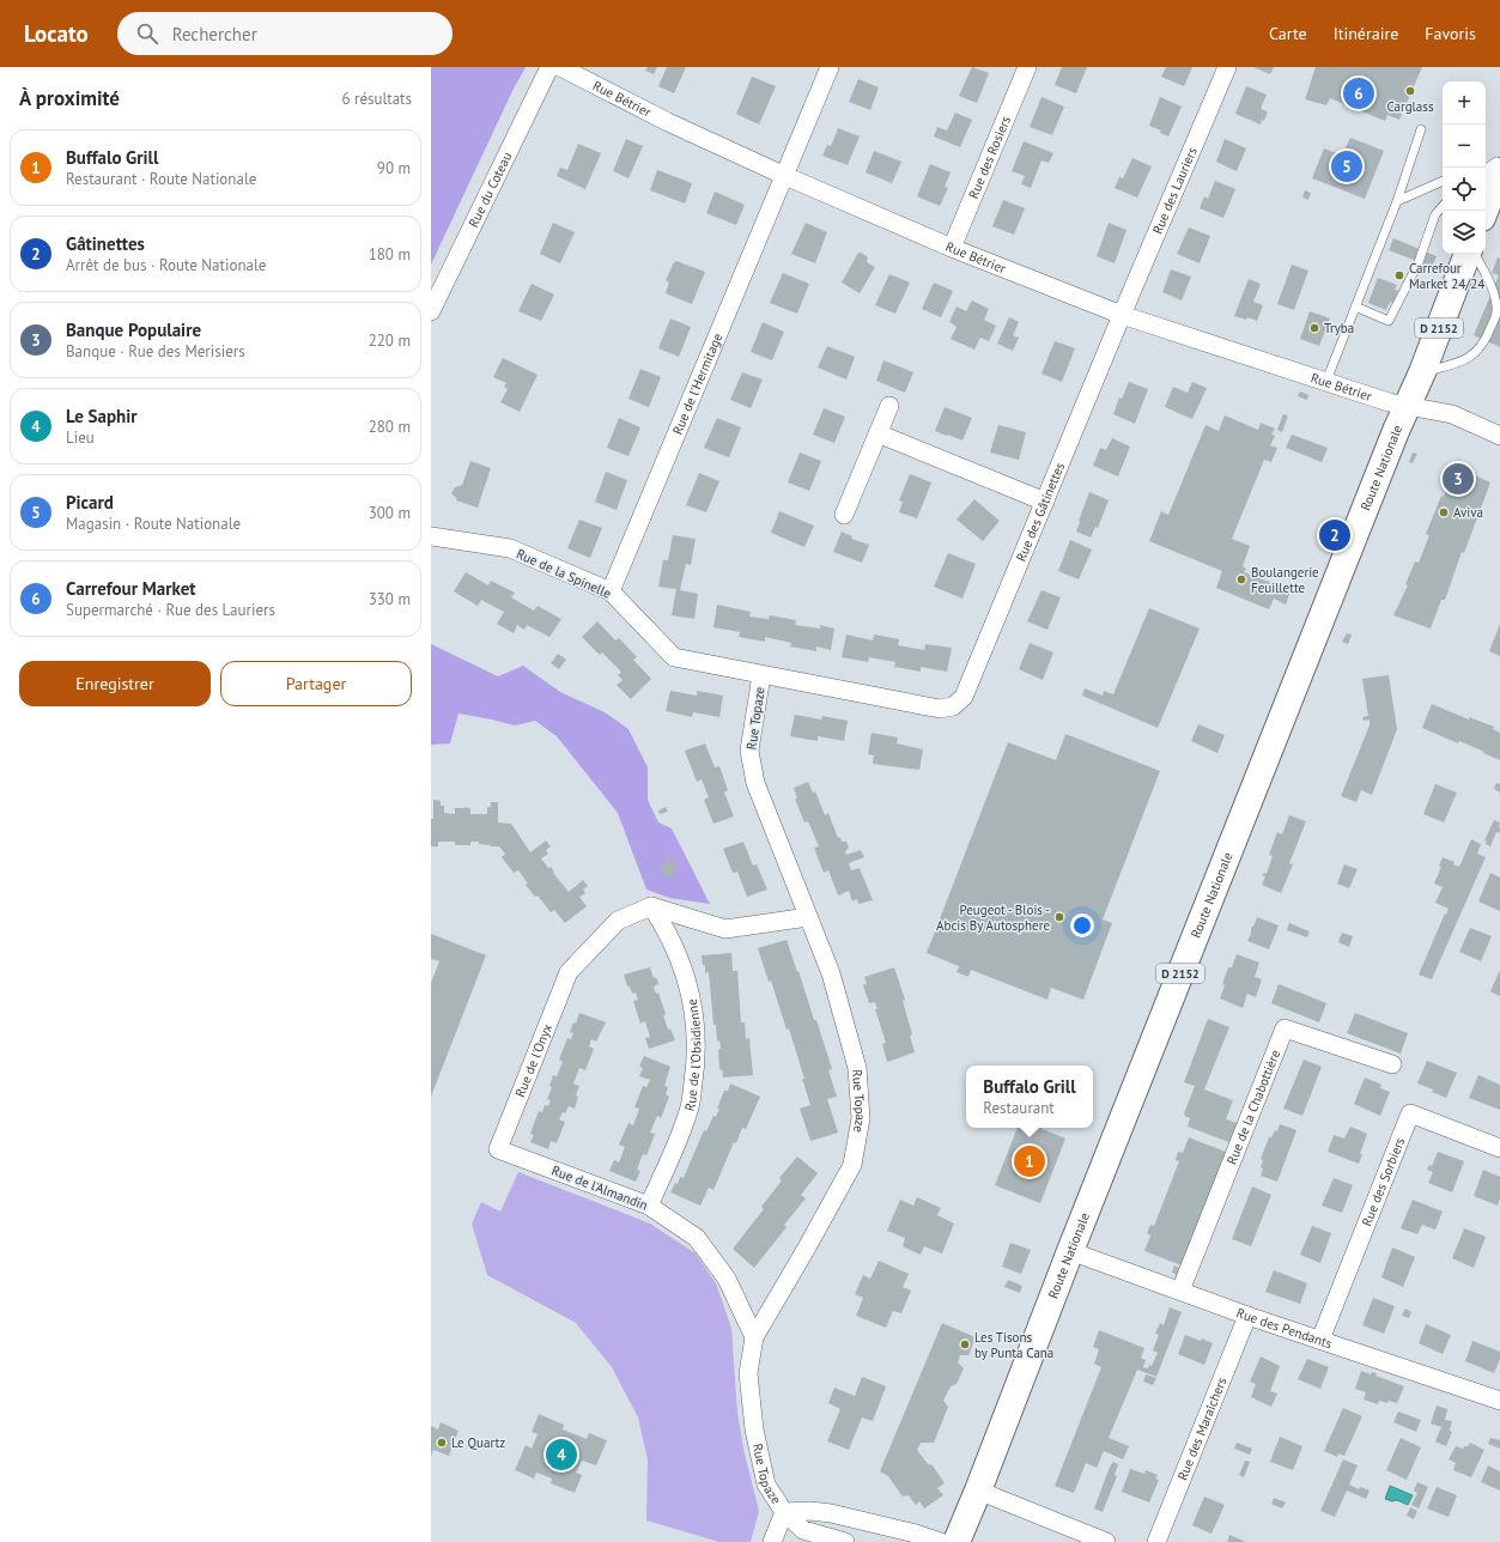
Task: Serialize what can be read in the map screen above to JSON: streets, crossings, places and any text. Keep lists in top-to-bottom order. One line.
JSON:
{"streets":{"main road":["D 2152","Route Nationale"],"street":["Rue Bétrier","Rue des Rosiers","Rue du Coteau","Rue des Lauriers","Rue de l'Hermitage","Rue des Gâtinettes","Rue de la Spinelle","Rue Topaze","Rue de l'Obsidienne","Rue de l'Onyx","Rue de la Chabottière","Rue des Sorbiers","Rue de l'Almandin","Rue des Pendants","Rue des Maraîchers"]},"crossings":[["Rue Bétrier","Rue des Rosiers"],["Rue Bétrier","Rue des Lauriers"],["Rue Bétrier","Rue de l'Hermitage"],["Rue Bétrier","Route Nationale"],["Rue Bétrier","Rue des Gâtinettes"],["Rue des Lauriers","Rue des Gâtinettes"],["Rue de l'Hermitage","Rue de la Spinelle"],["Route Nationale","Rue des Pendants"],["Rue des Gâtinettes","Rue de la Spinelle"],["Rue de la Spinelle","Rue Topaze"],["Rue Topaze","Rue de l'Almandin"],["Rue de l'Obsidienne","Rue de l'Onyx"],["Rue de l'Obsidienne","Rue de l'Almandin"],["Rue de l'Onyx","Rue de l'Almandin"],["Rue de la Chabottière","Rue des Pendants"],["Rue des Sorbiers","Rue des Pendants"],["Rue des Pendants","Rue des Maraîchers"]],"places":["Carglass","Carrefour Market 24/24","Tryba","Aviva","Boulangerie Feuillette","Peugeot - Blois - Abcis By Autosphere","Les Tisons by Punta Cana","Le Quartz"],"page":{"header":"Locato","search":"Rechercher","nav":["Carte","Itinéraire","Favoris"],"heading":["À proximité","6 résultats"],"pins":["6","5","3","2","1","4"],"map_buttons":["+","−"],"list":[{"mark":"1","name":"Buffalo Grill","note":"Restaurant · Route Nationale","value":"90 m"},{"mark":"2","name":"Gâtinettes","note":"Arrêt de bus · Route Nationale","value":"180 m"},{"mark":"3","name":"Banque Populaire","note":"Banque · Rue des Merisiers","value":"220 m"},{"mark":"4","name":"Le Saphir","note":"Lieu","value":"280 m"},{"mark":"5","name":"Picard","note":"Magasin · Route Nationale","value":"300 m"},{"mark":"6","name":"Carrefour Market","note":"Supermarché · Rue des Lauriers","value":"330 m"}],"buttons":["Enregistrer","Partager"],"popup":["Buffalo Grill","Restaurant"]}}
